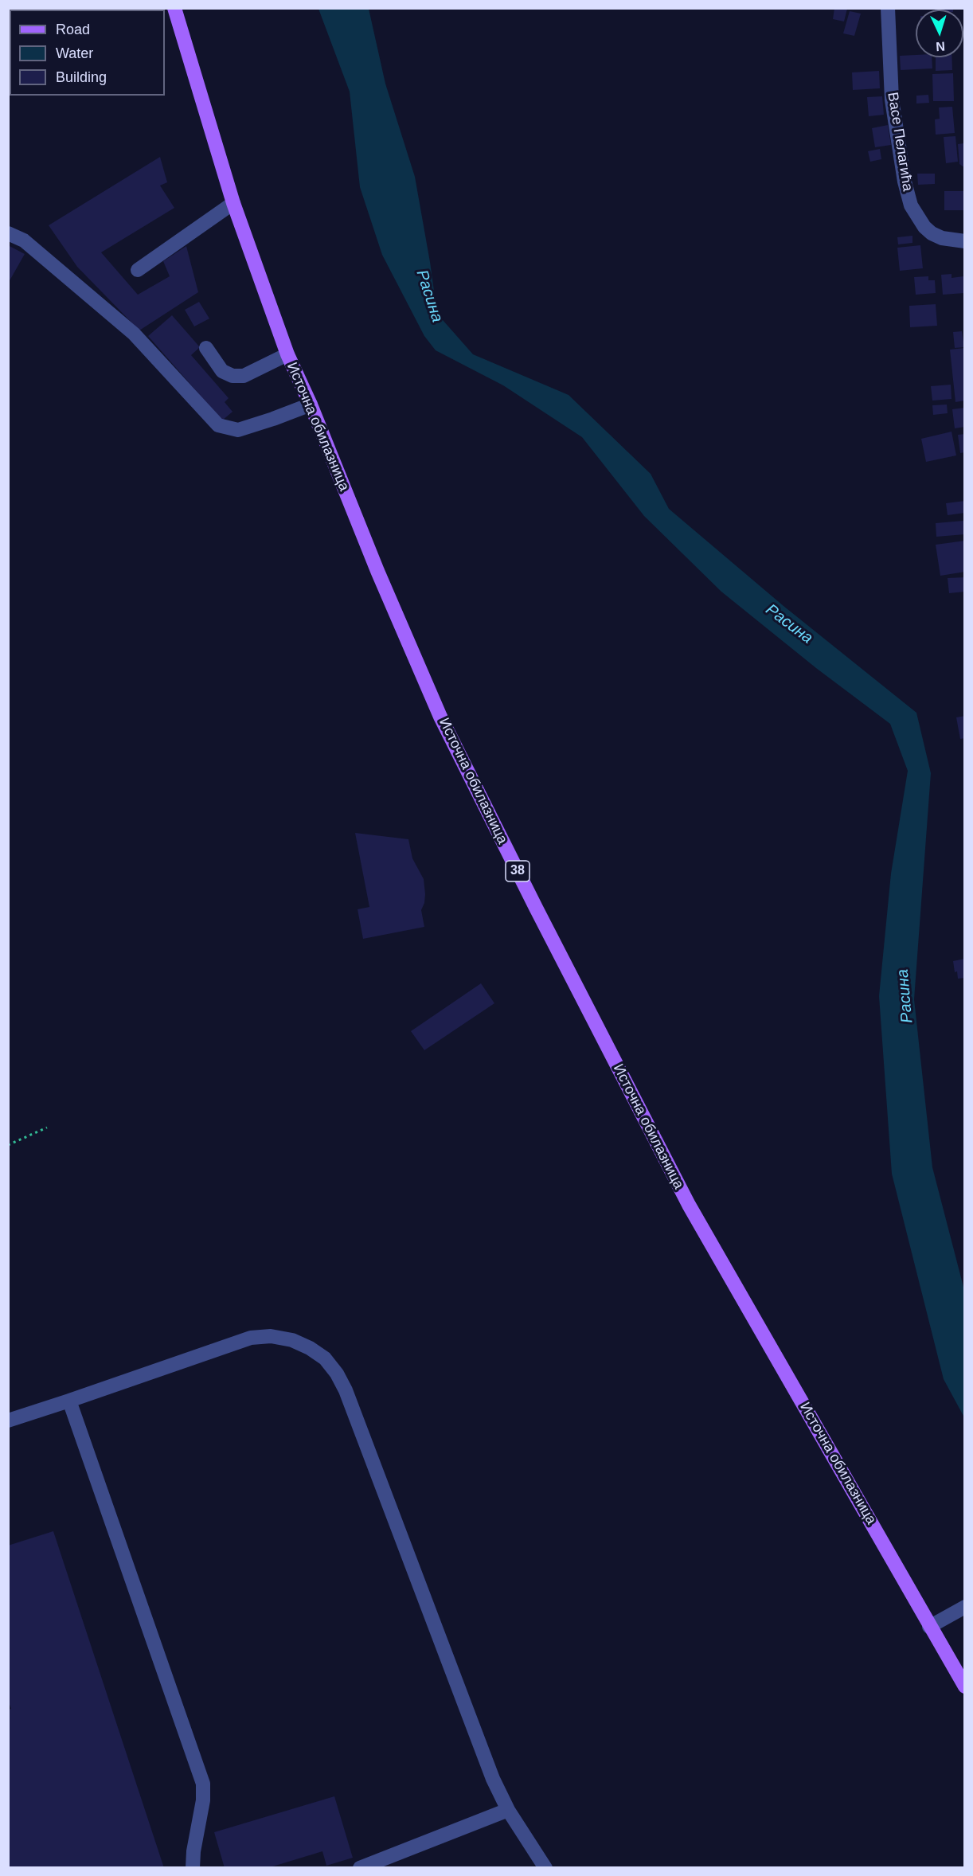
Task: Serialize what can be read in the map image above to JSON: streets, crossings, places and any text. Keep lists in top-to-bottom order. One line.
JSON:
{"streets":{"main road":["Источна обилазница","38"],"street":["Васе Пелагића"]},"water":["Расина"],"legend":["Road","Water","Building"],"north":"bottom"}
